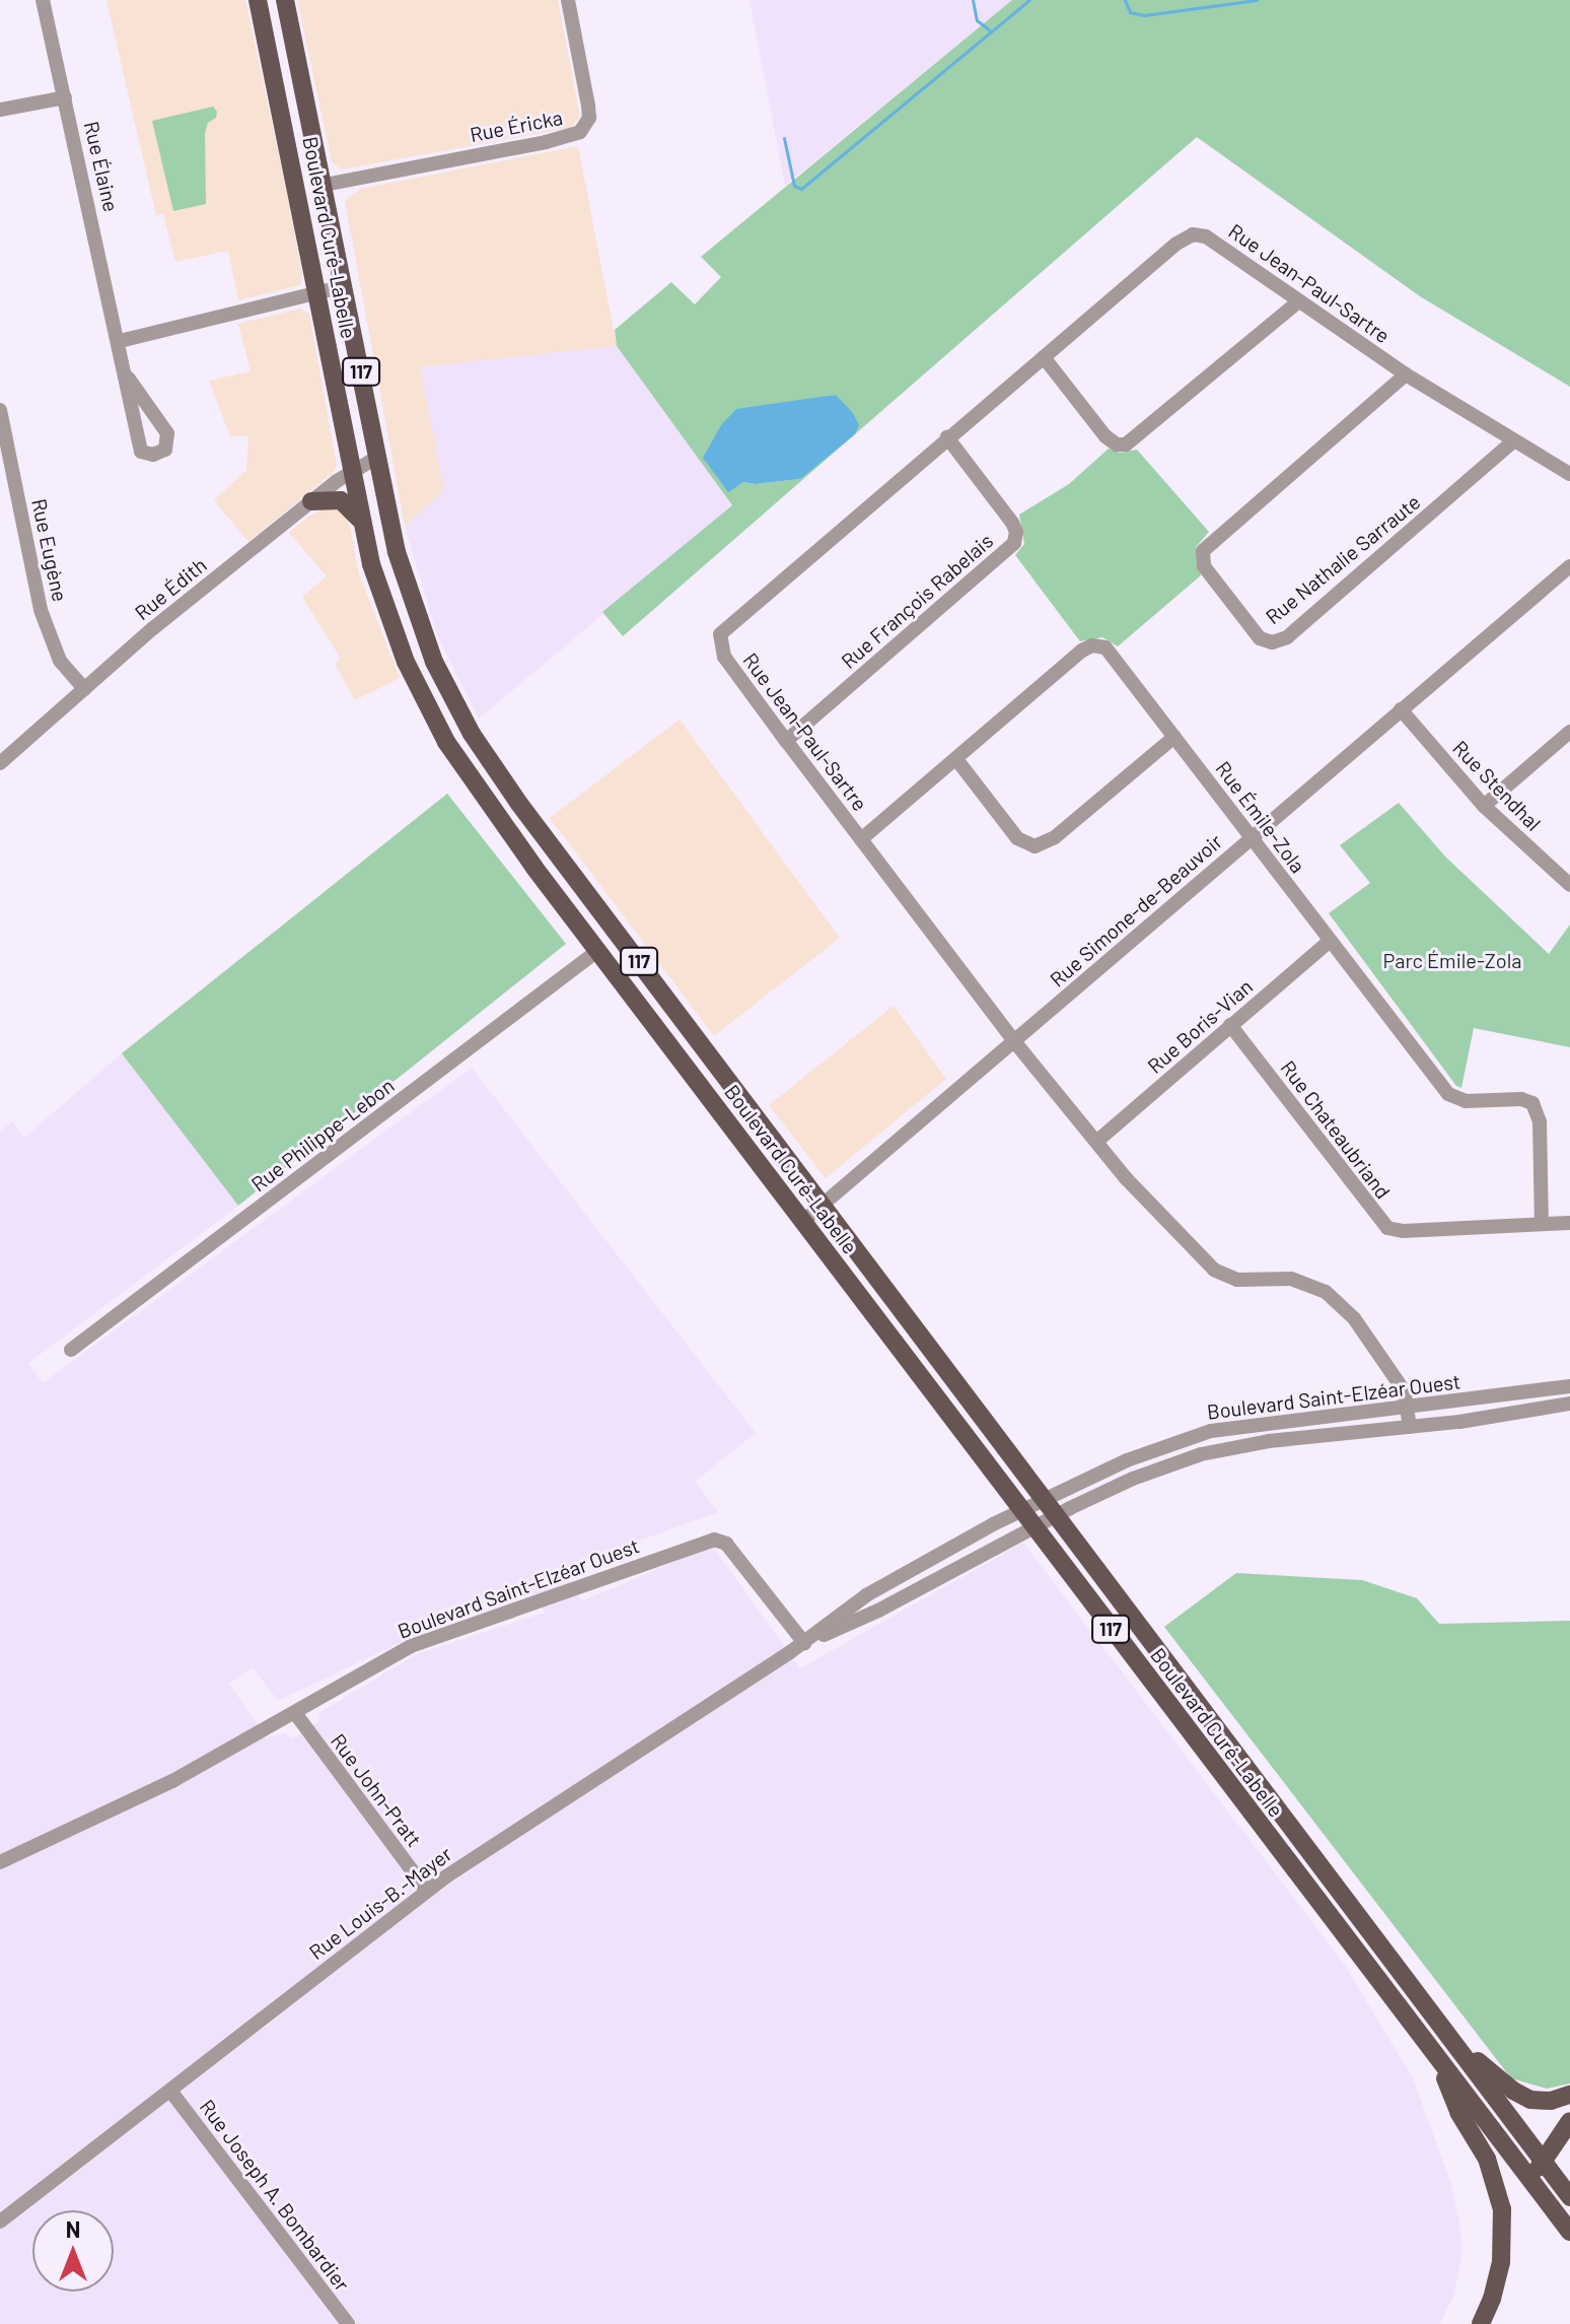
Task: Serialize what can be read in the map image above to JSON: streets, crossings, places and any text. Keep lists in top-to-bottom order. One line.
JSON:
{"streets":{"main road":["Boulevard Curé-Labelle","117"],"street":["Rue Éricka","Rue Élaine","Rue Jean-Paul-Sartre","Rue Eugène","Rue Nathalie Sarraute","Rue Édith","Rue François Rabelais","Rue Stendhal","Rue Émile-Zola","Rue Simone-de-Beauvoir","Rue Boris-Vian","Rue Chateaubriand","Rue Philippe-Lebon","Boulevard Saint-Elzéar Ouest","Rue John-Pratt","Rue Louis-B.-Mayer","Rue Joseph A. Bombardier"]},"crossings":[["Rue Éricka","Boulevard Curé-Labelle"],["Boulevard Curé-Labelle","Rue Édith"],["Boulevard Curé-Labelle","Rue Simone-de-Beauvoir"],["Boulevard Curé-Labelle","Rue Philippe-Lebon"],["Boulevard Curé-Labelle","Boulevard Saint-Elzéar Ouest"],["Boulevard Curé-Labelle","Rue Louis-B.-Mayer"],["Rue Jean-Paul-Sartre","Rue Nathalie Sarraute"],["Rue Jean-Paul-Sartre","Rue François Rabelais"],["Rue Jean-Paul-Sartre","Rue Émile-Zola"],["Rue Jean-Paul-Sartre","Rue Simone-de-Beauvoir"],["Rue Jean-Paul-Sartre","Rue Boris-Vian"],["Rue Jean-Paul-Sartre","Boulevard Saint-Elzéar Ouest"],["Rue Eugène","Rue Édith"],["Rue Stendhal","Rue Simone-de-Beauvoir"],["Rue Émile-Zola","Rue Simone-de-Beauvoir"],["Rue Émile-Zola","Rue Boris-Vian"],["Rue Émile-Zola","Rue Chateaubriand"],["Rue Boris-Vian","Rue Chateaubriand"],["Boulevard Saint-Elzéar Ouest","Rue John-Pratt"],["Boulevard Saint-Elzéar Ouest","Rue Louis-B.-Mayer"],["Rue John-Pratt","Rue Louis-B.-Mayer"],["Rue Louis-B.-Mayer","Rue Joseph A. Bombardier"]],"parks":["Parc Émile-Zola"],"north":"top"}
